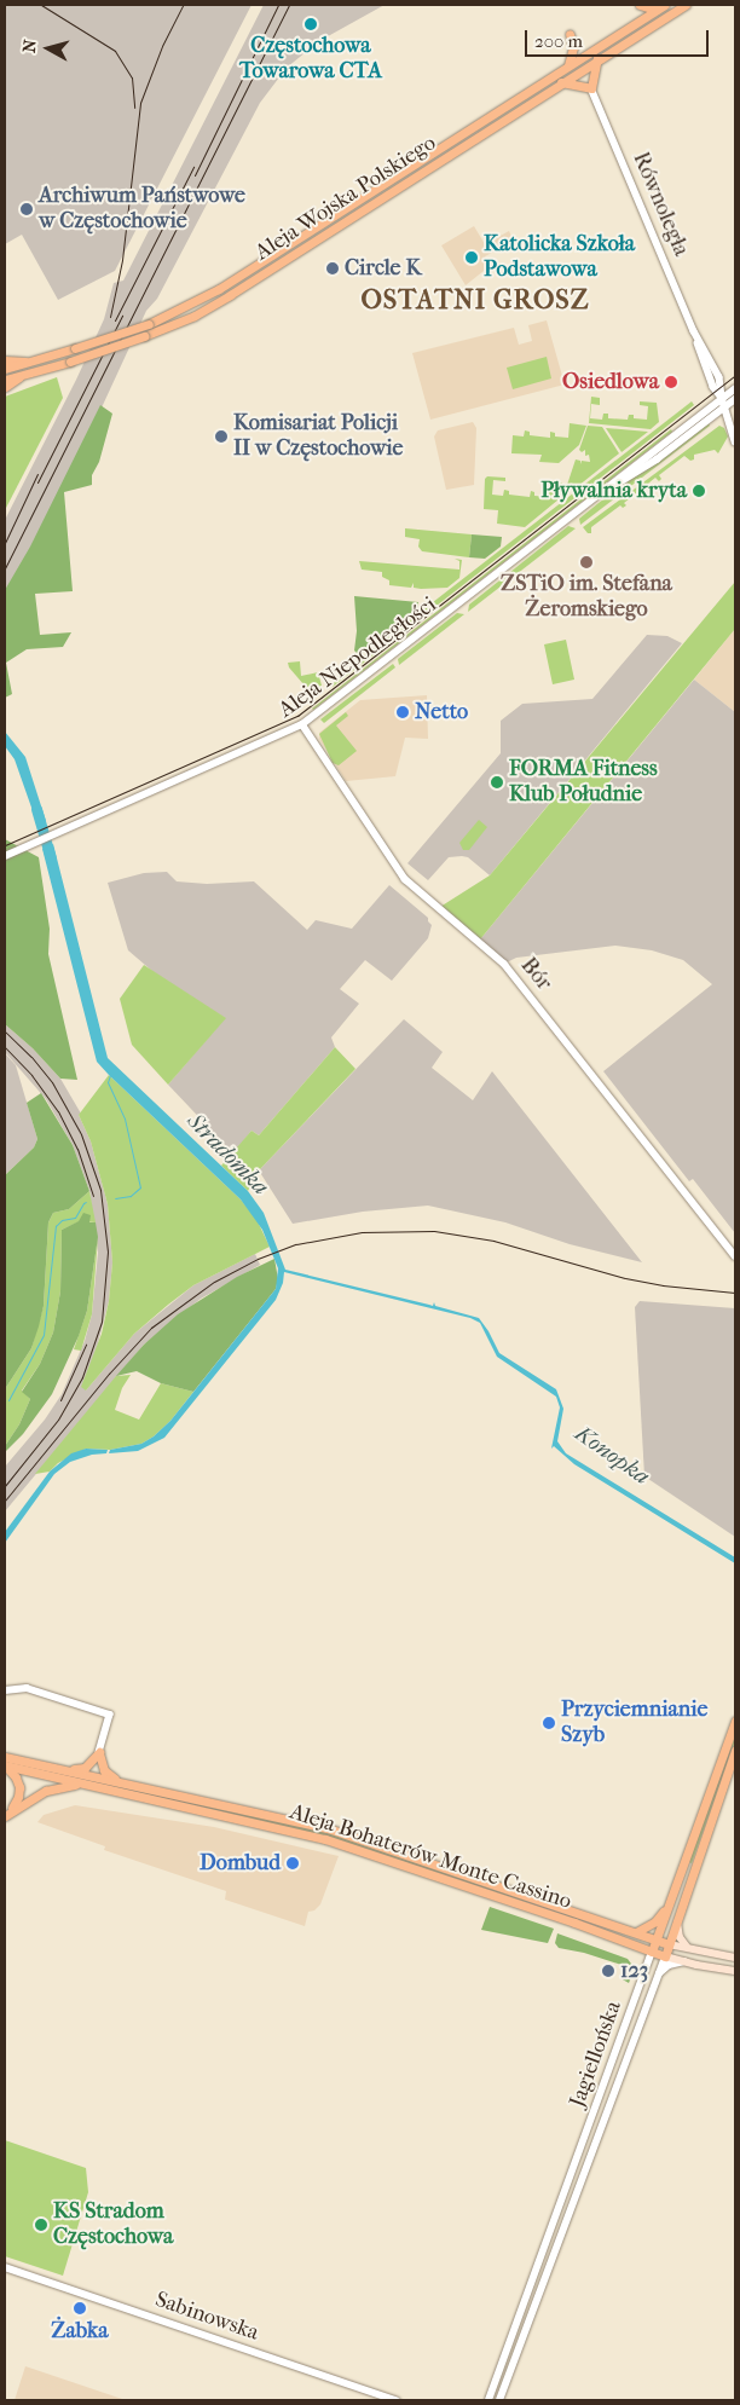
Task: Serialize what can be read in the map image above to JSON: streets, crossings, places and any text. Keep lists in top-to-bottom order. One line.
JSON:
{"streets":{"main road":["Aleja Wojska Polskiego","Aleja Bohaterów Monte Cassino","Jagiellońska"],"street":["Równoległa","Aleja Niepodległości","Bór","Sabinowska"]},"crossings":[["Równoległa","Aleja Niepodległości"],["Aleja Niepodległości","Bór"],["Aleja Bohaterów Monte Cassino","Jagiellońska"]],"districts":["OSTATNI GROSZ"],"water":["Stradomka","Konopka"],"places":["Częstochowa Towarowa CTA","Archiwum Państwowe w Częstochowie","Katolicka Szkoła Podstawowa","Circle K","Osiedlowa","Komisariat Policji II w Częstochowie","Pływalnia kryta","ZSTiO im. Stefana Żeromskiego","Netto","FORMA Fitness Klub Południe","Przyciemnianie Szyb","Dombud","123","KS Stradom Częstochowa","Żabka"],"scale_bar":"200 m","north":"left"}
